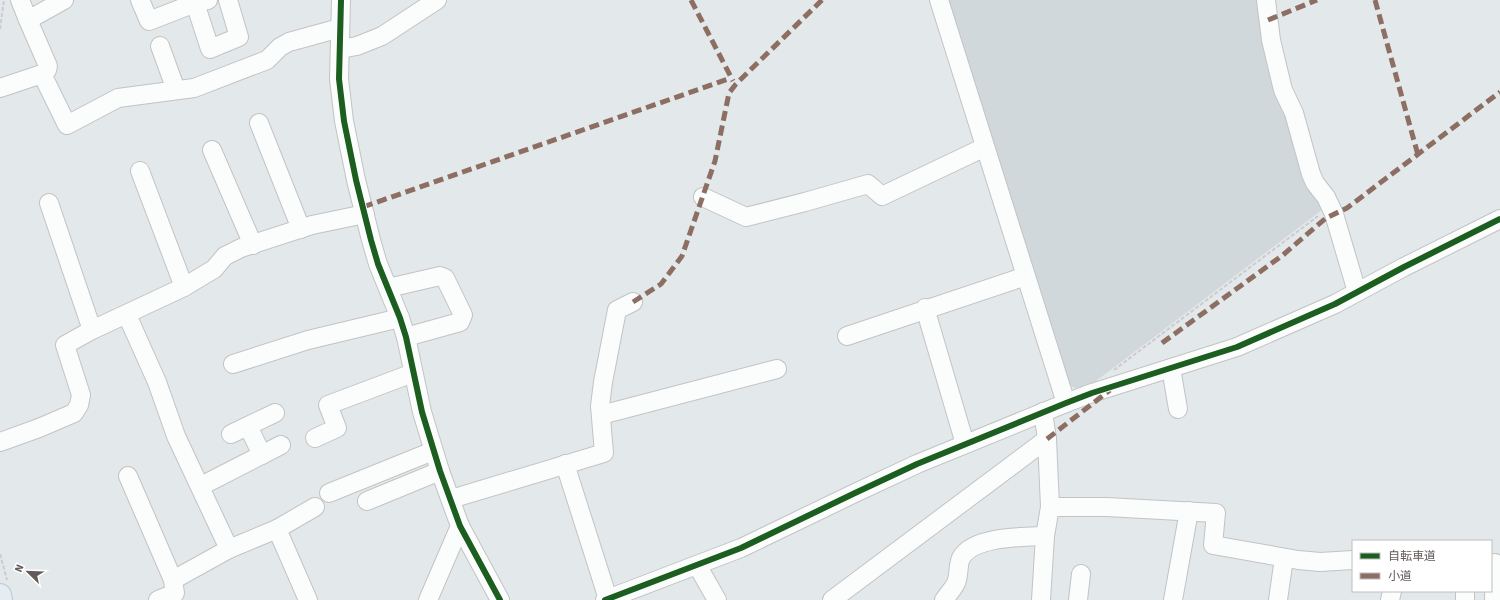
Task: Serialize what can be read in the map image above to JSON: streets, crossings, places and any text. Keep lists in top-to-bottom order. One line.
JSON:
{"legend":["自転車道","小道"],"north":"top left"}
